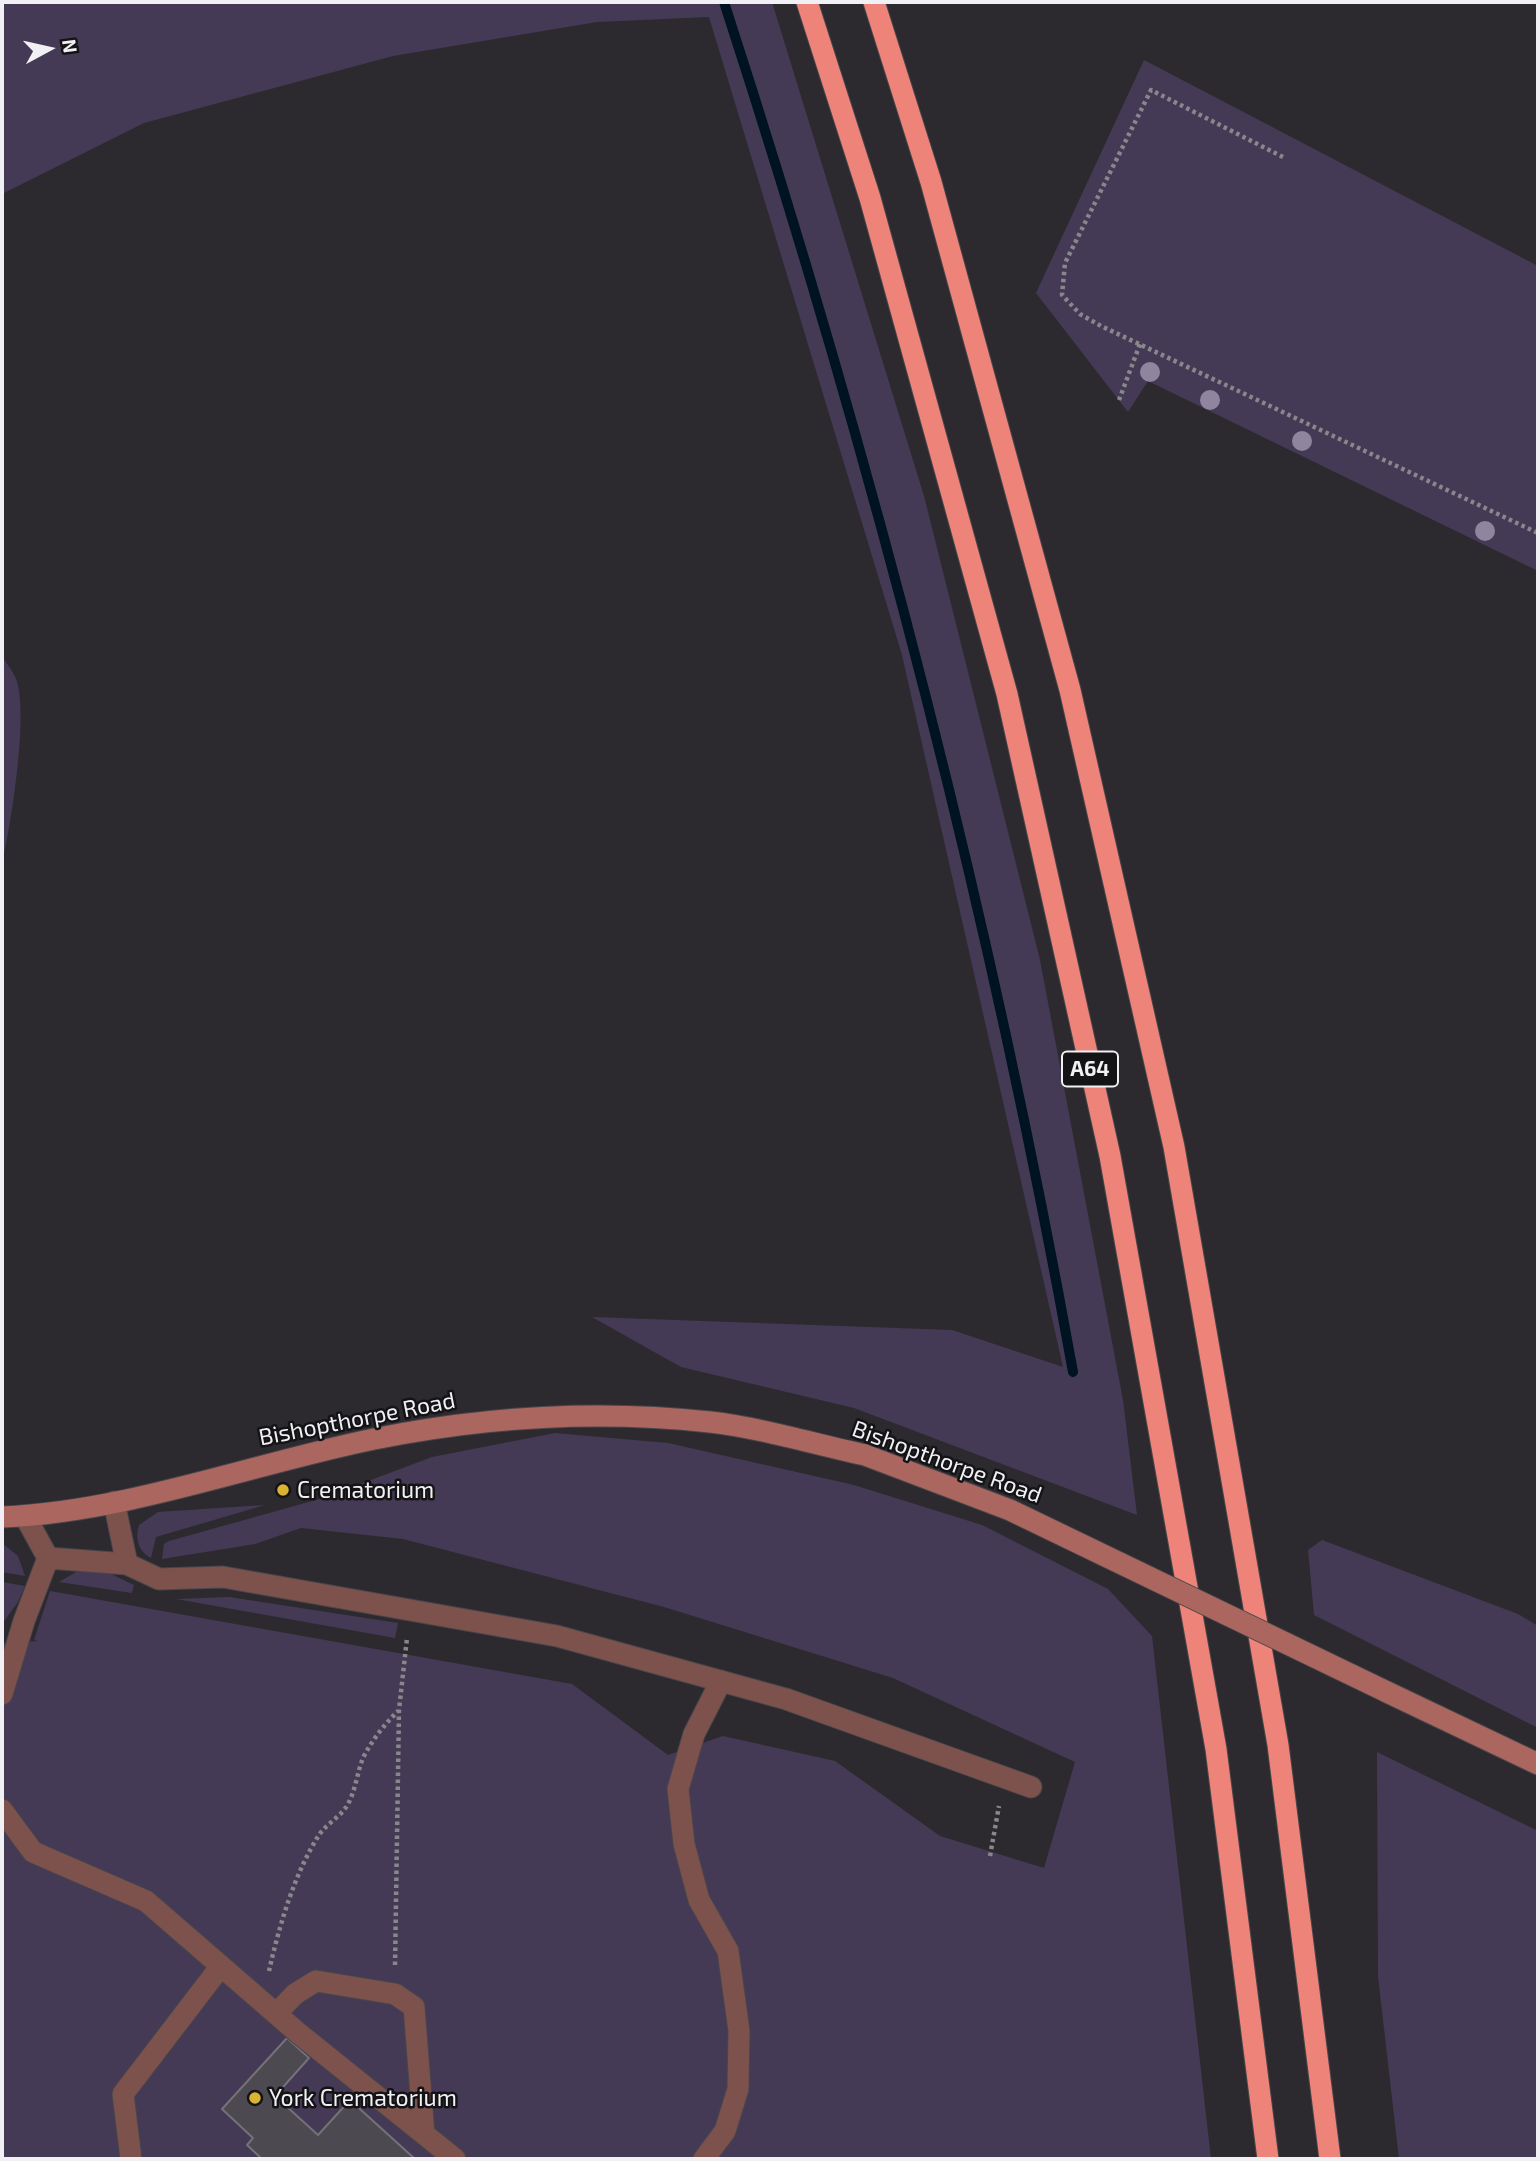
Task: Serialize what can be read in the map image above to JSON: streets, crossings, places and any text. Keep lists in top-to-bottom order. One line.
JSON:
{"streets":{"highway":["A64"],"street":["Bishopthorpe Road"]},"places":["Crematorium","York Crematorium"],"north":"right"}
